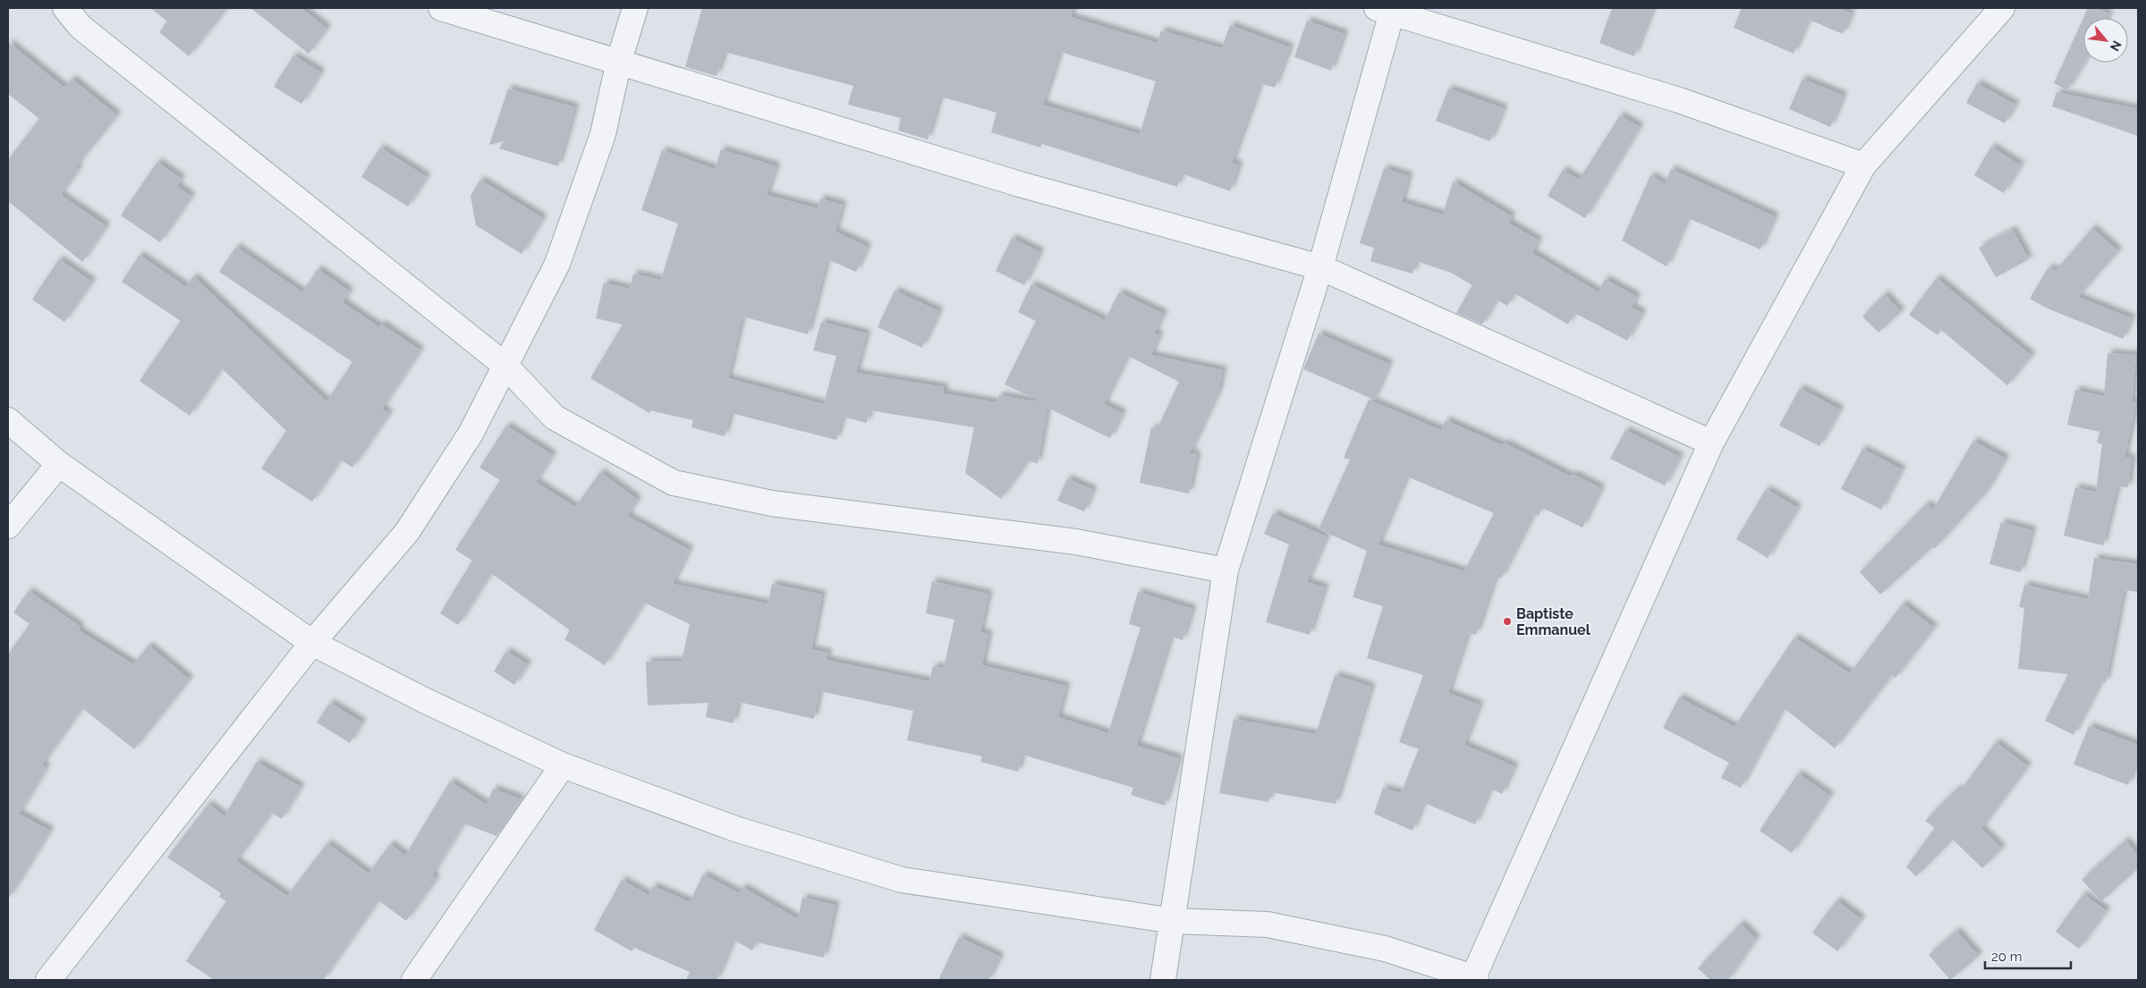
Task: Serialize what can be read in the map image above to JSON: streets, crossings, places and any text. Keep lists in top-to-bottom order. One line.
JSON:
{"places":["Baptiste Emmanuel"],"scale_bar":"20 m","north":"bottom right"}
